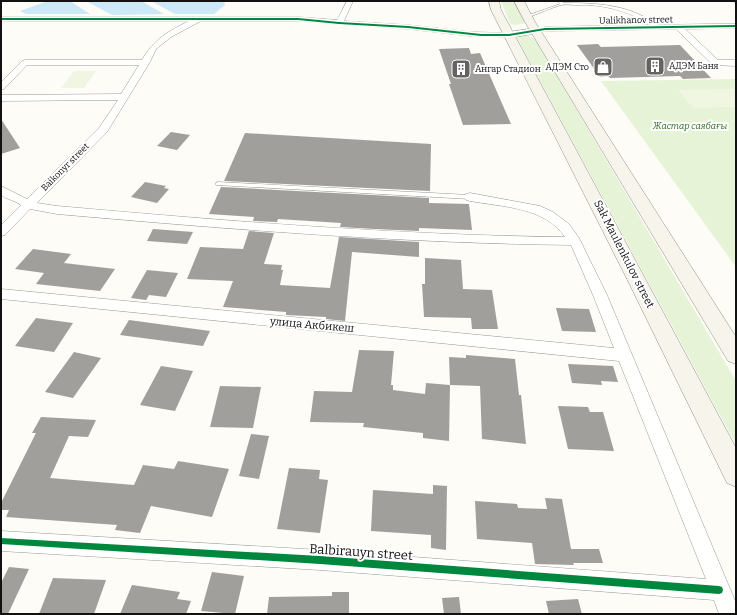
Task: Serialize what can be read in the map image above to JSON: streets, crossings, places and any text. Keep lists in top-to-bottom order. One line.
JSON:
{"streets":{"main road":["Sak Maulenkulov street"],"street":["Ualikhanov street","Baikonyr street","улица Акбикеш","Balbirauyn street"]},"parks":["Жастар саябағы"],"places":{"building":["АДЭМ Баня","Ангар Стадион"],"shop":["АДЭМ Сто"]}}
